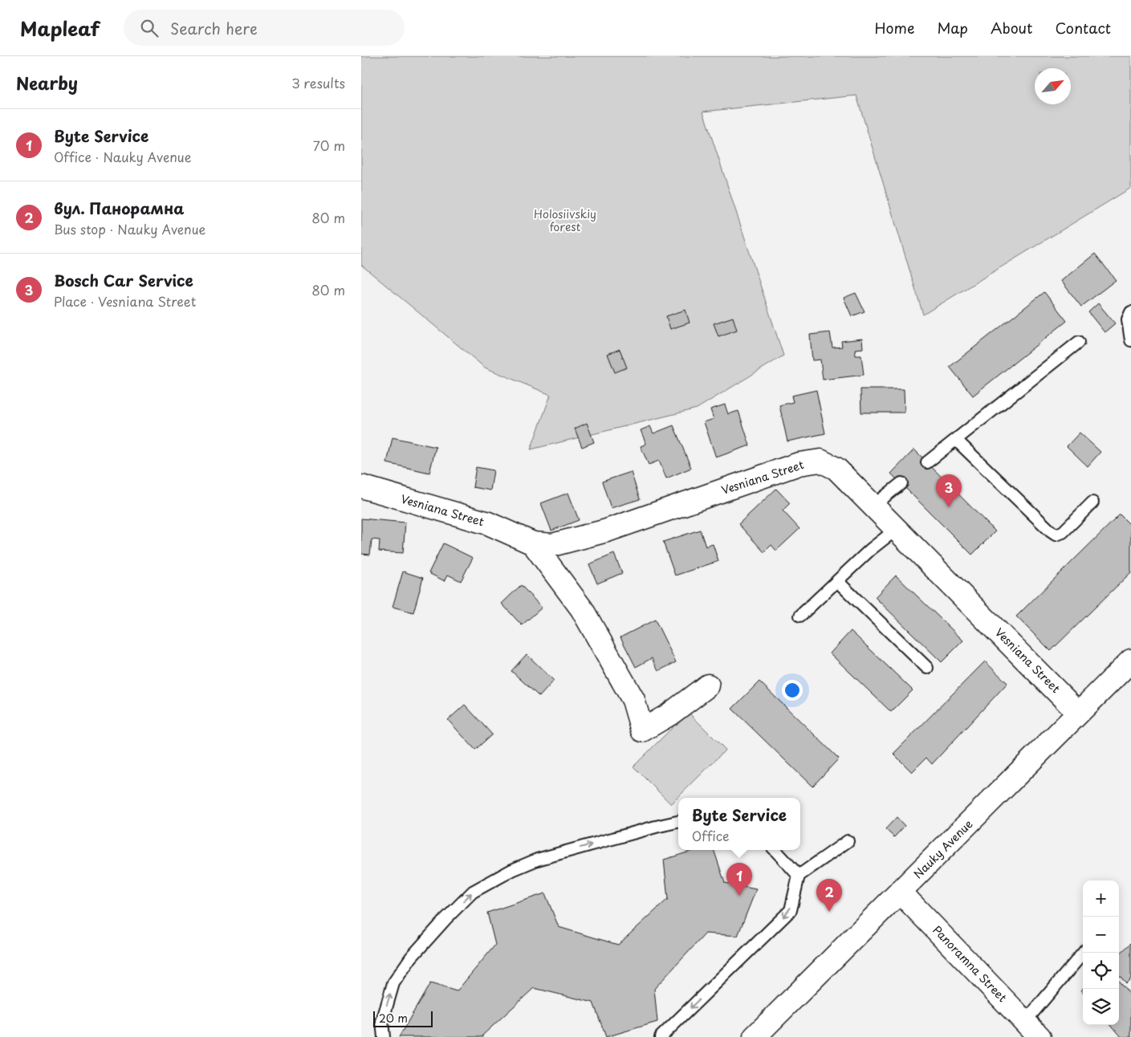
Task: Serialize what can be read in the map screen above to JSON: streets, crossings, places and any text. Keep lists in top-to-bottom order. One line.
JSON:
{"streets":{"street":["Vesniana Street","Nauky Avenue","Panoramna Street"]},"crossings":[["Vesniana Street","Nauky Avenue"],["Nauky Avenue","Panoramna Street"]],"parks":["Holosiivskiy forest"],"scale_bar":"20 m","north":"top right","page":{"header":"Mapleaf","search":"Search here","nav":["Home","Map","About","Contact"],"heading":["Nearby","3 results"],"list":[{"mark":"1","name":"Byte Service","note":"Office · Nauky Avenue","value":"70 m"},{"mark":"2","name":"вул. Панорамна","note":"Bus stop · Nauky Avenue","value":"80 m"},{"mark":"3","name":"Bosch Car Service","note":"Place · Vesniana Street","value":"80 m"}],"pins":["3","1","2"],"popup":["Byte Service","Office"],"map_buttons":["+","−"],"scale":"20 m"}}
